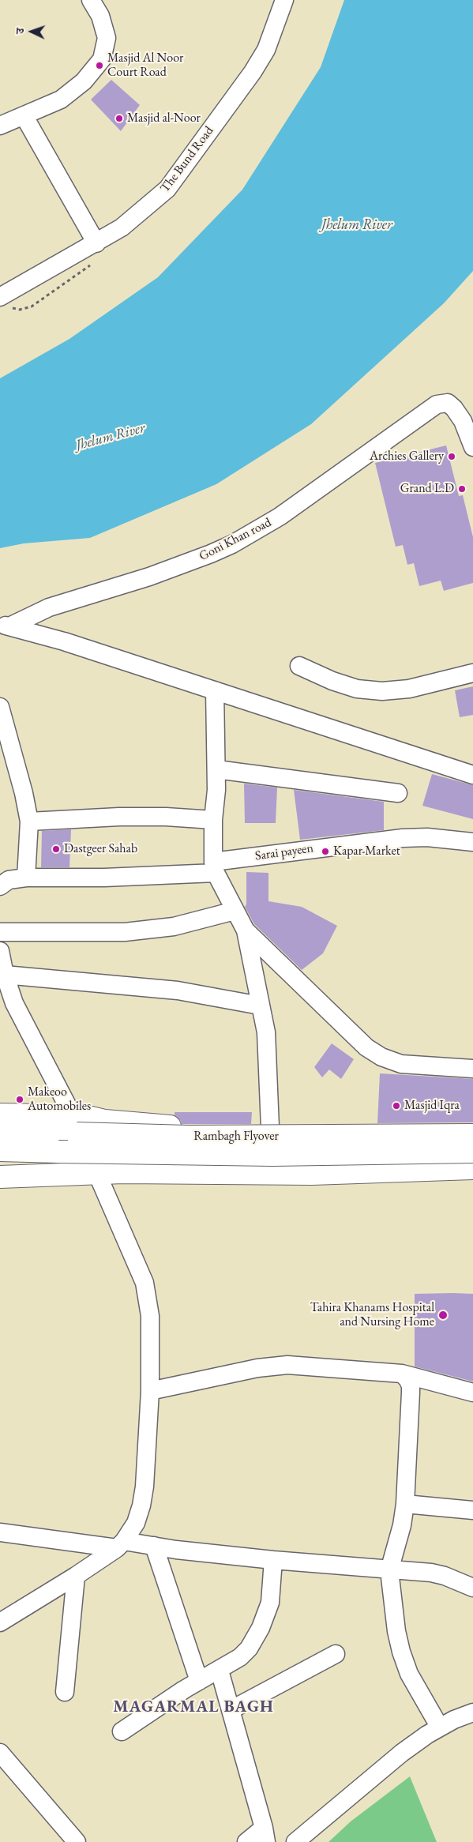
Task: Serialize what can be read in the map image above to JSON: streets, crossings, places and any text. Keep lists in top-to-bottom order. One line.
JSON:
{"streets":{"main road":["Rambagh Flyover"],"street":["The Bund Road","Goni Khan road","Sarai payeen"]},"districts":["MAGARMAL BAGH"],"water":["Jhelum River"],"places":["Masjid Al Noor Court Road","Masjid al-Noor","Archies Gallery","Grand L.D","Dastgeer Sahab","Kapar Market","Makeoo Automobiles","Masjid Iqra","Tahira Khanams Hospital and Nursing Home"],"north":"left"}
